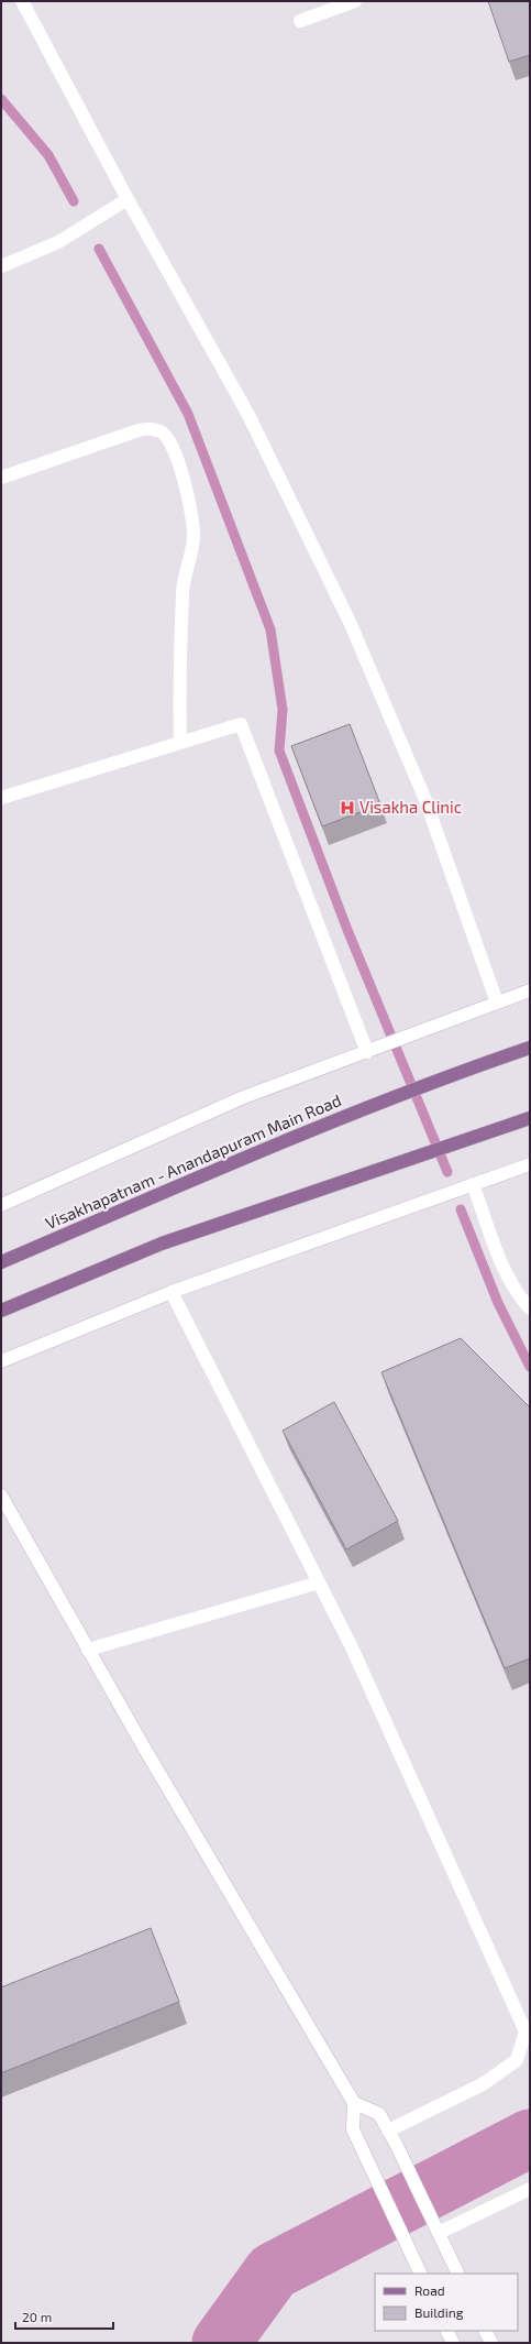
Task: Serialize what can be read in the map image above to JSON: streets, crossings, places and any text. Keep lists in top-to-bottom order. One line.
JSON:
{"streets":{"main road":["Visakhapatnam - Anandapuram Main Road"]},"places":{"hospital":["Visakha Clinic"]},"legend":["Road","Building"],"scale_bar":"20 m"}
